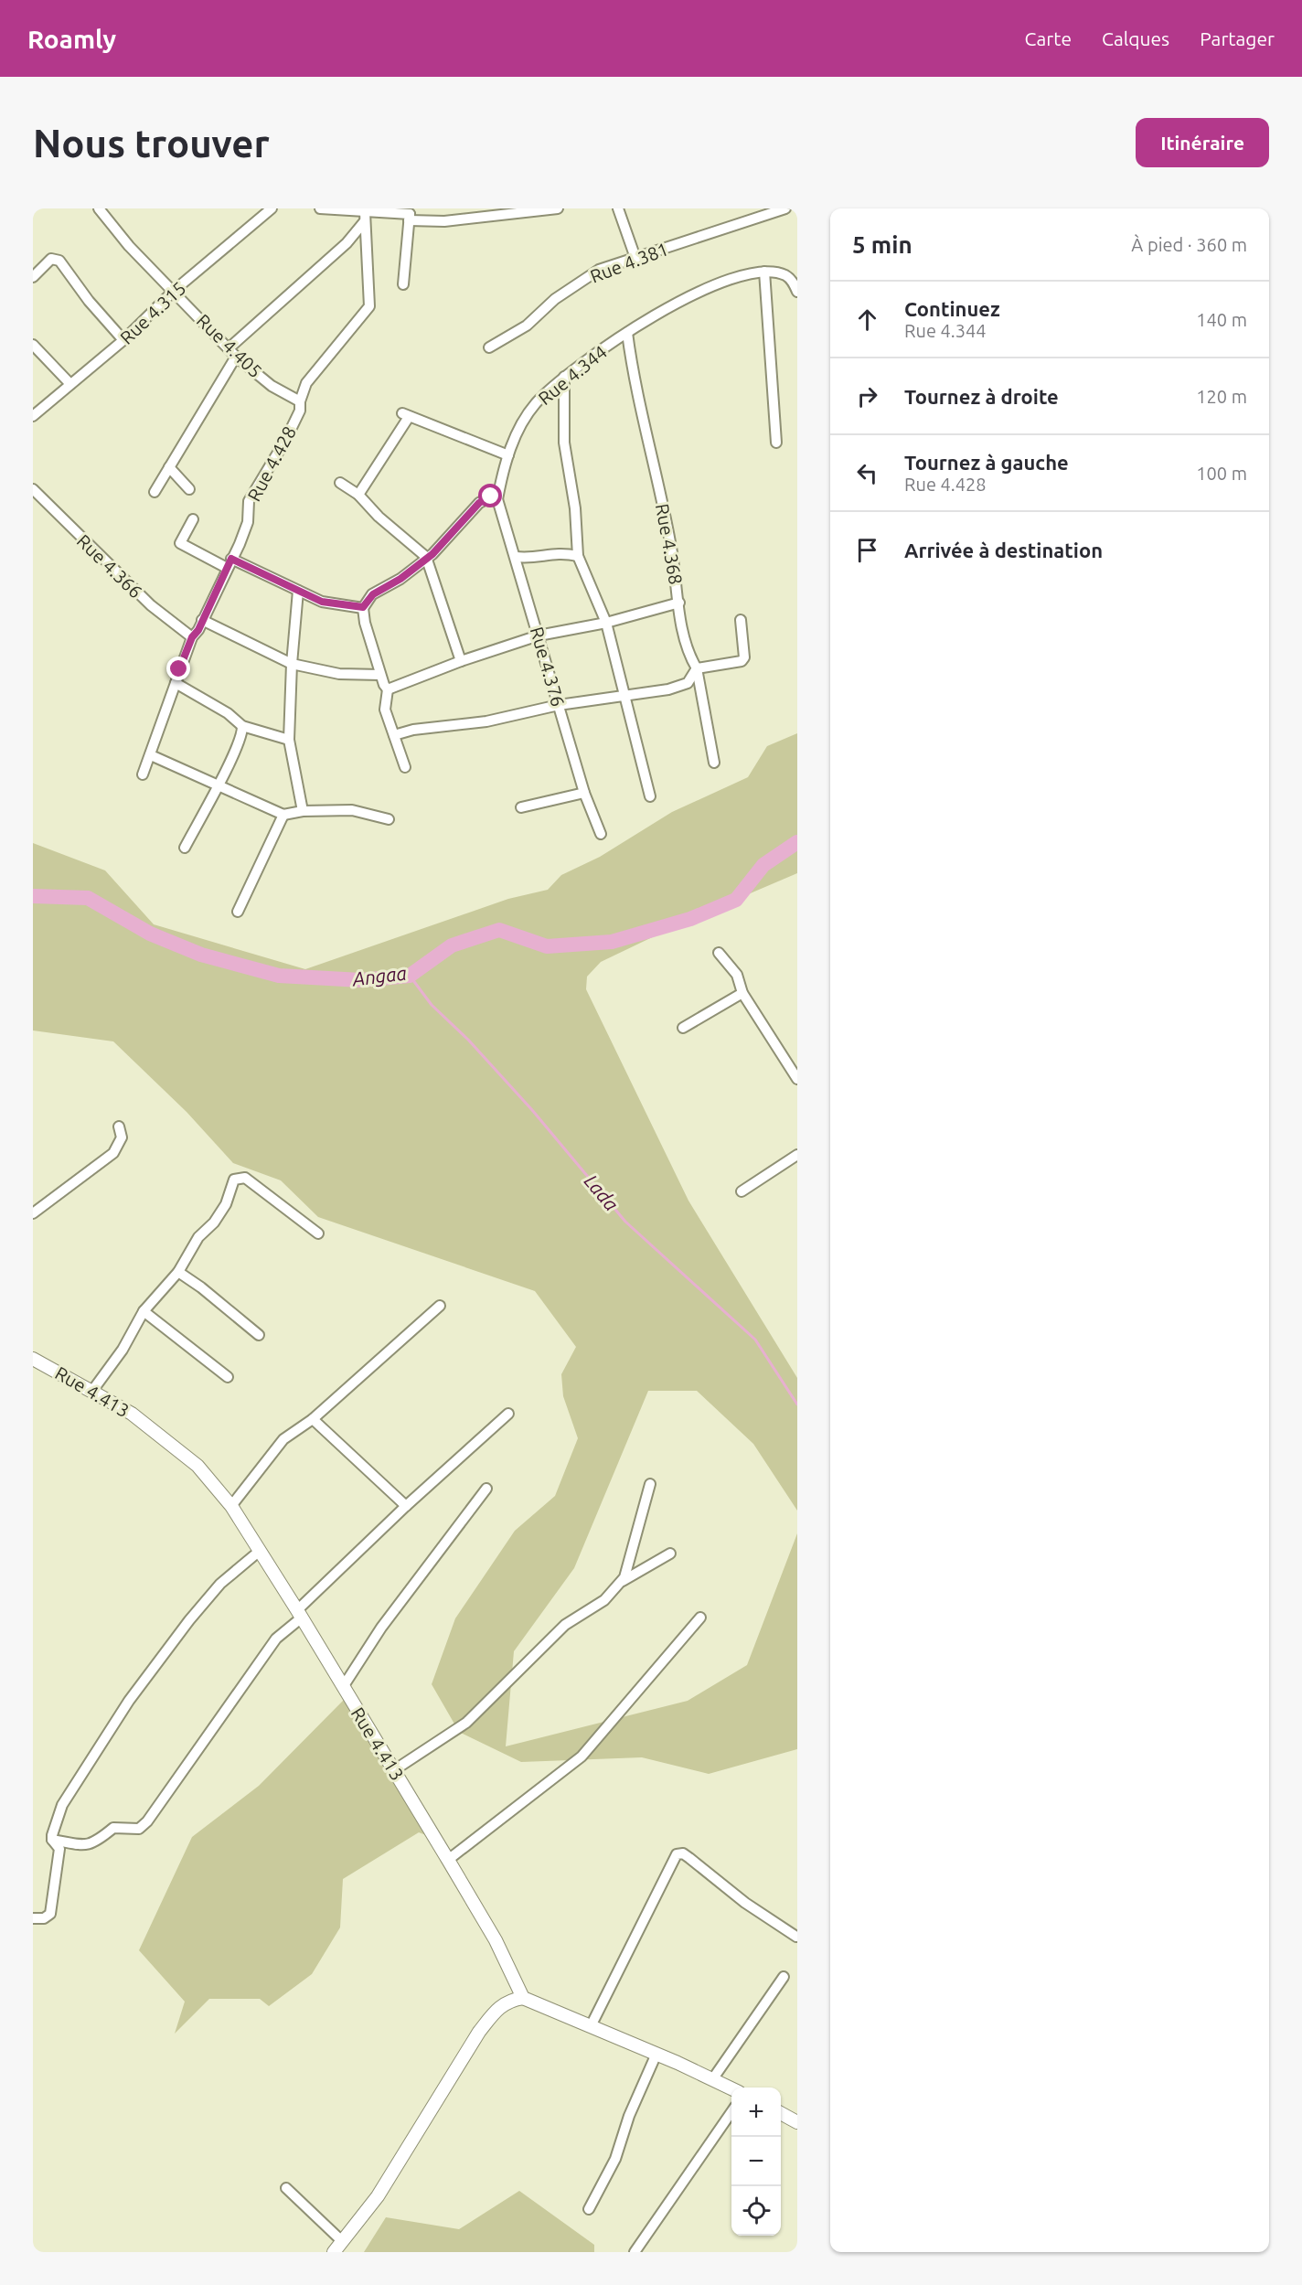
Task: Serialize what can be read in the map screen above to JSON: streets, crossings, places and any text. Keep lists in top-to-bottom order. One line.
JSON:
{"streets":{"street":["Rue 4.381","Rue 4.315","Rue 4.405","Rue 4.344","Rue 4.428","Rue 4.368","Rue 4.366","Rue 4.376","Rue 4.413"]},"crossings":[["Rue 4.315","Rue 4.405"],["Rue 4.405","Rue 4.428"],["Rue 4.344","Rue 4.368"],["Rue 4.344","Rue 4.376"],["Rue 4.428","Rue 4.366"]],"water":["Angaa","Lada"],"page":{"header":"Roamly","nav":["Carte","Calques","Partager"],"buttons":"Itinéraire","title":"Nous trouver","heading":["5 min","À pied · 360 m"],"list":[["Continuez","Rue 4.344","140 m"],["Tournez à droite","120 m"],["Tournez à gauche","Rue 4.428","100 m"],"Arrivée à destination"],"map_buttons":["+","−"]}}
